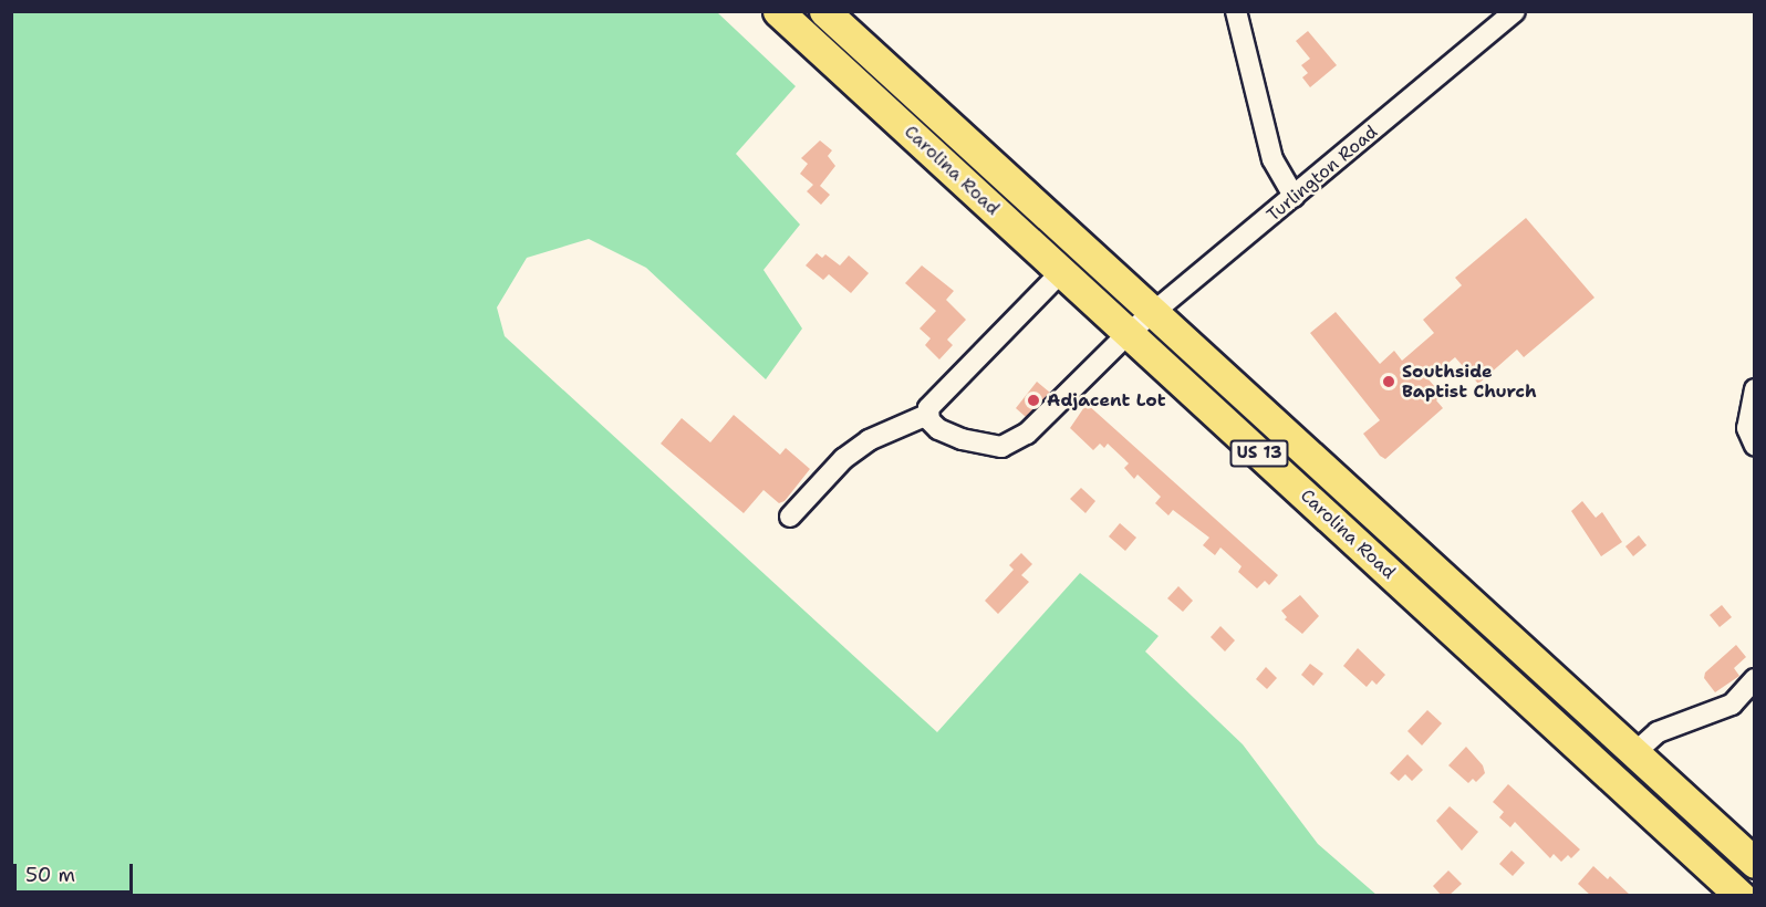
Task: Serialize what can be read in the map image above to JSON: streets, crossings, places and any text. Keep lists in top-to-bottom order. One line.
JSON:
{"streets":{"highway":["Carolina Road","US 13"],"street":["Turlington Road"]},"crossings":[["Carolina Road","Turlington Road"]],"places":["Southside Baptist Church","Adjacent Lot"],"scale_bar":"50 m"}
